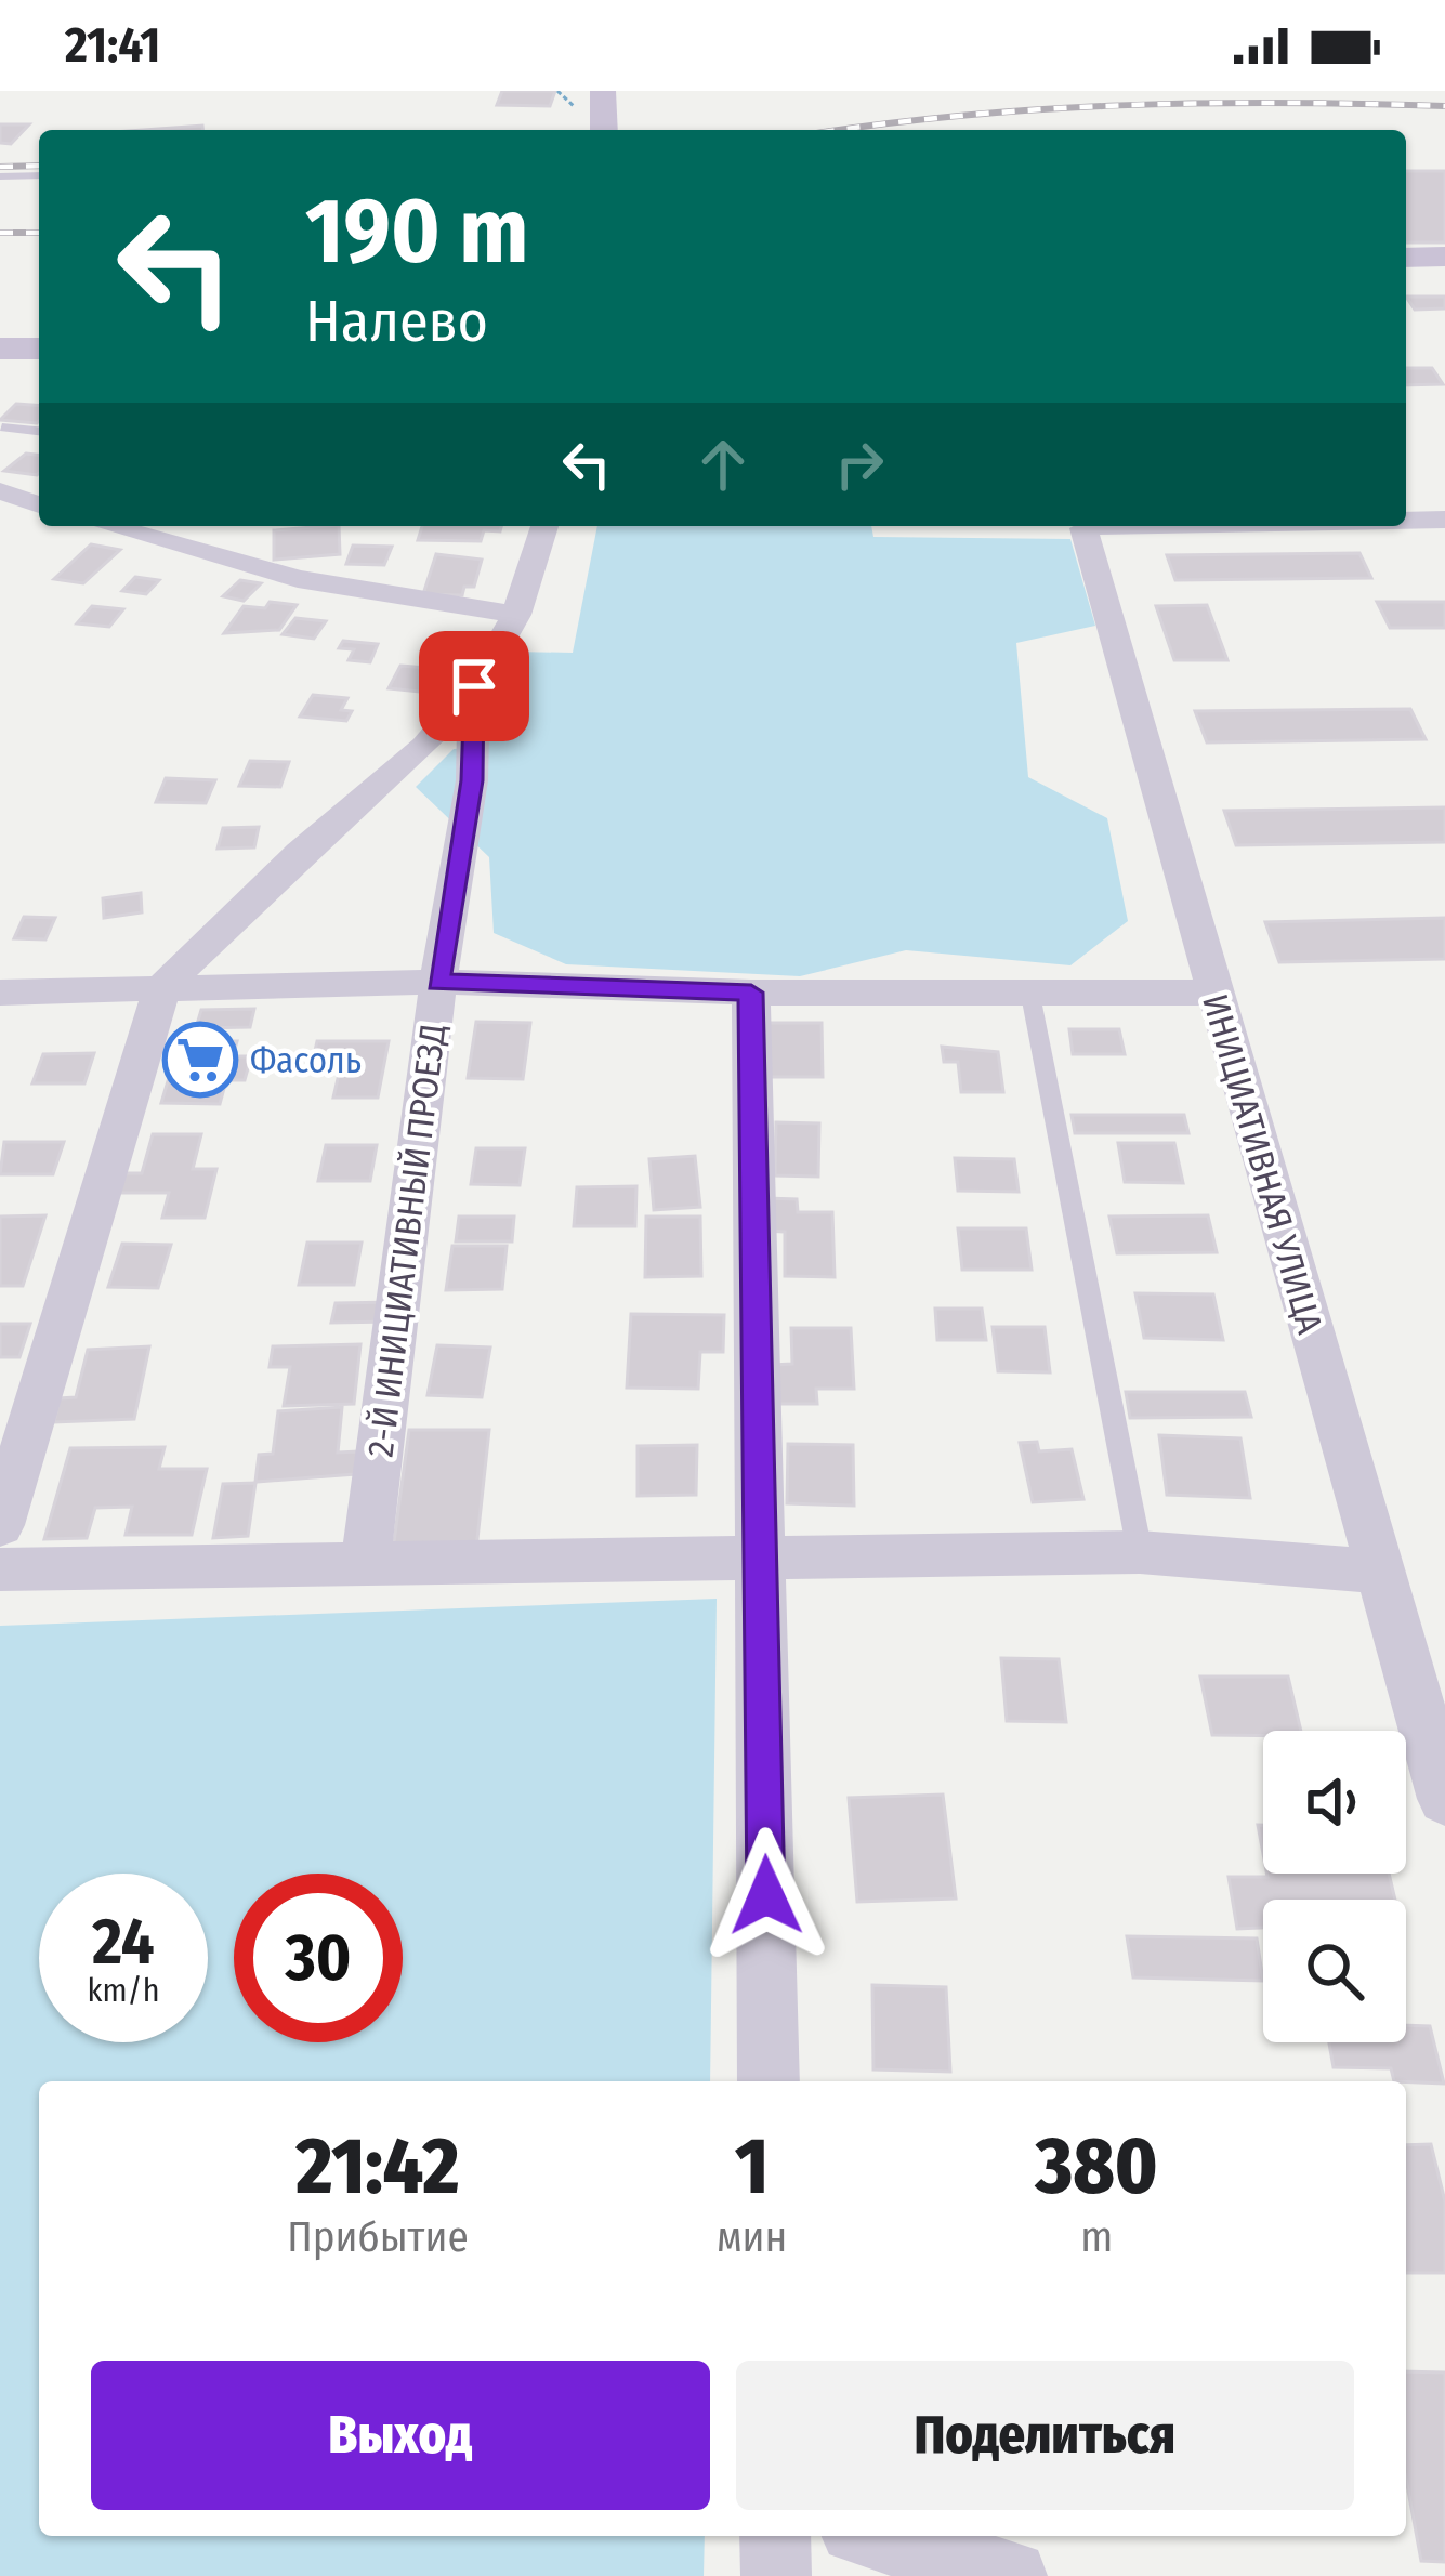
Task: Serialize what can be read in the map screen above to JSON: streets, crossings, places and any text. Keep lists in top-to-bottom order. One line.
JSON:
{"streets":{"street":["ИНИЦИАТИВНАЯ УЛИЦА","2-Й ИНИЦИАТИВНЫЙ ПРОЕЗД"]},"places":{"supermarket":["Фасоль"]},"page":{"status":"21:41","turn":["190 m","Налево"],"speed":"24 km/h","limit":"30","eta":["21:42","Прибытие","1","мин","380","m"],"buttons":["Выход","Поделиться"]}}
